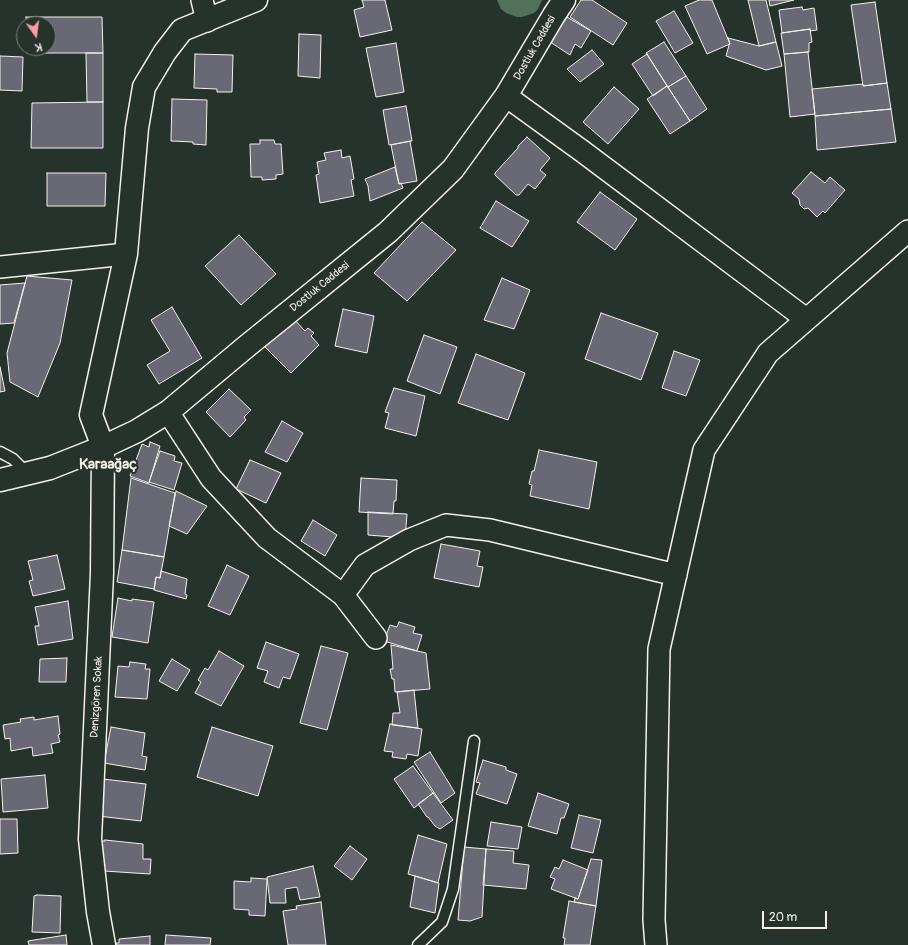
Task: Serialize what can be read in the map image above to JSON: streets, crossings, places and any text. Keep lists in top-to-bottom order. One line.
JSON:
{"streets":{"street":["Dostluk Caddesi","Denizgören Sokak"]},"crossings":[["Dostluk Caddesi","Denizgören Sokak"]],"districts":["Karaağaç"],"scale_bar":"20 m","north":"bottom"}
